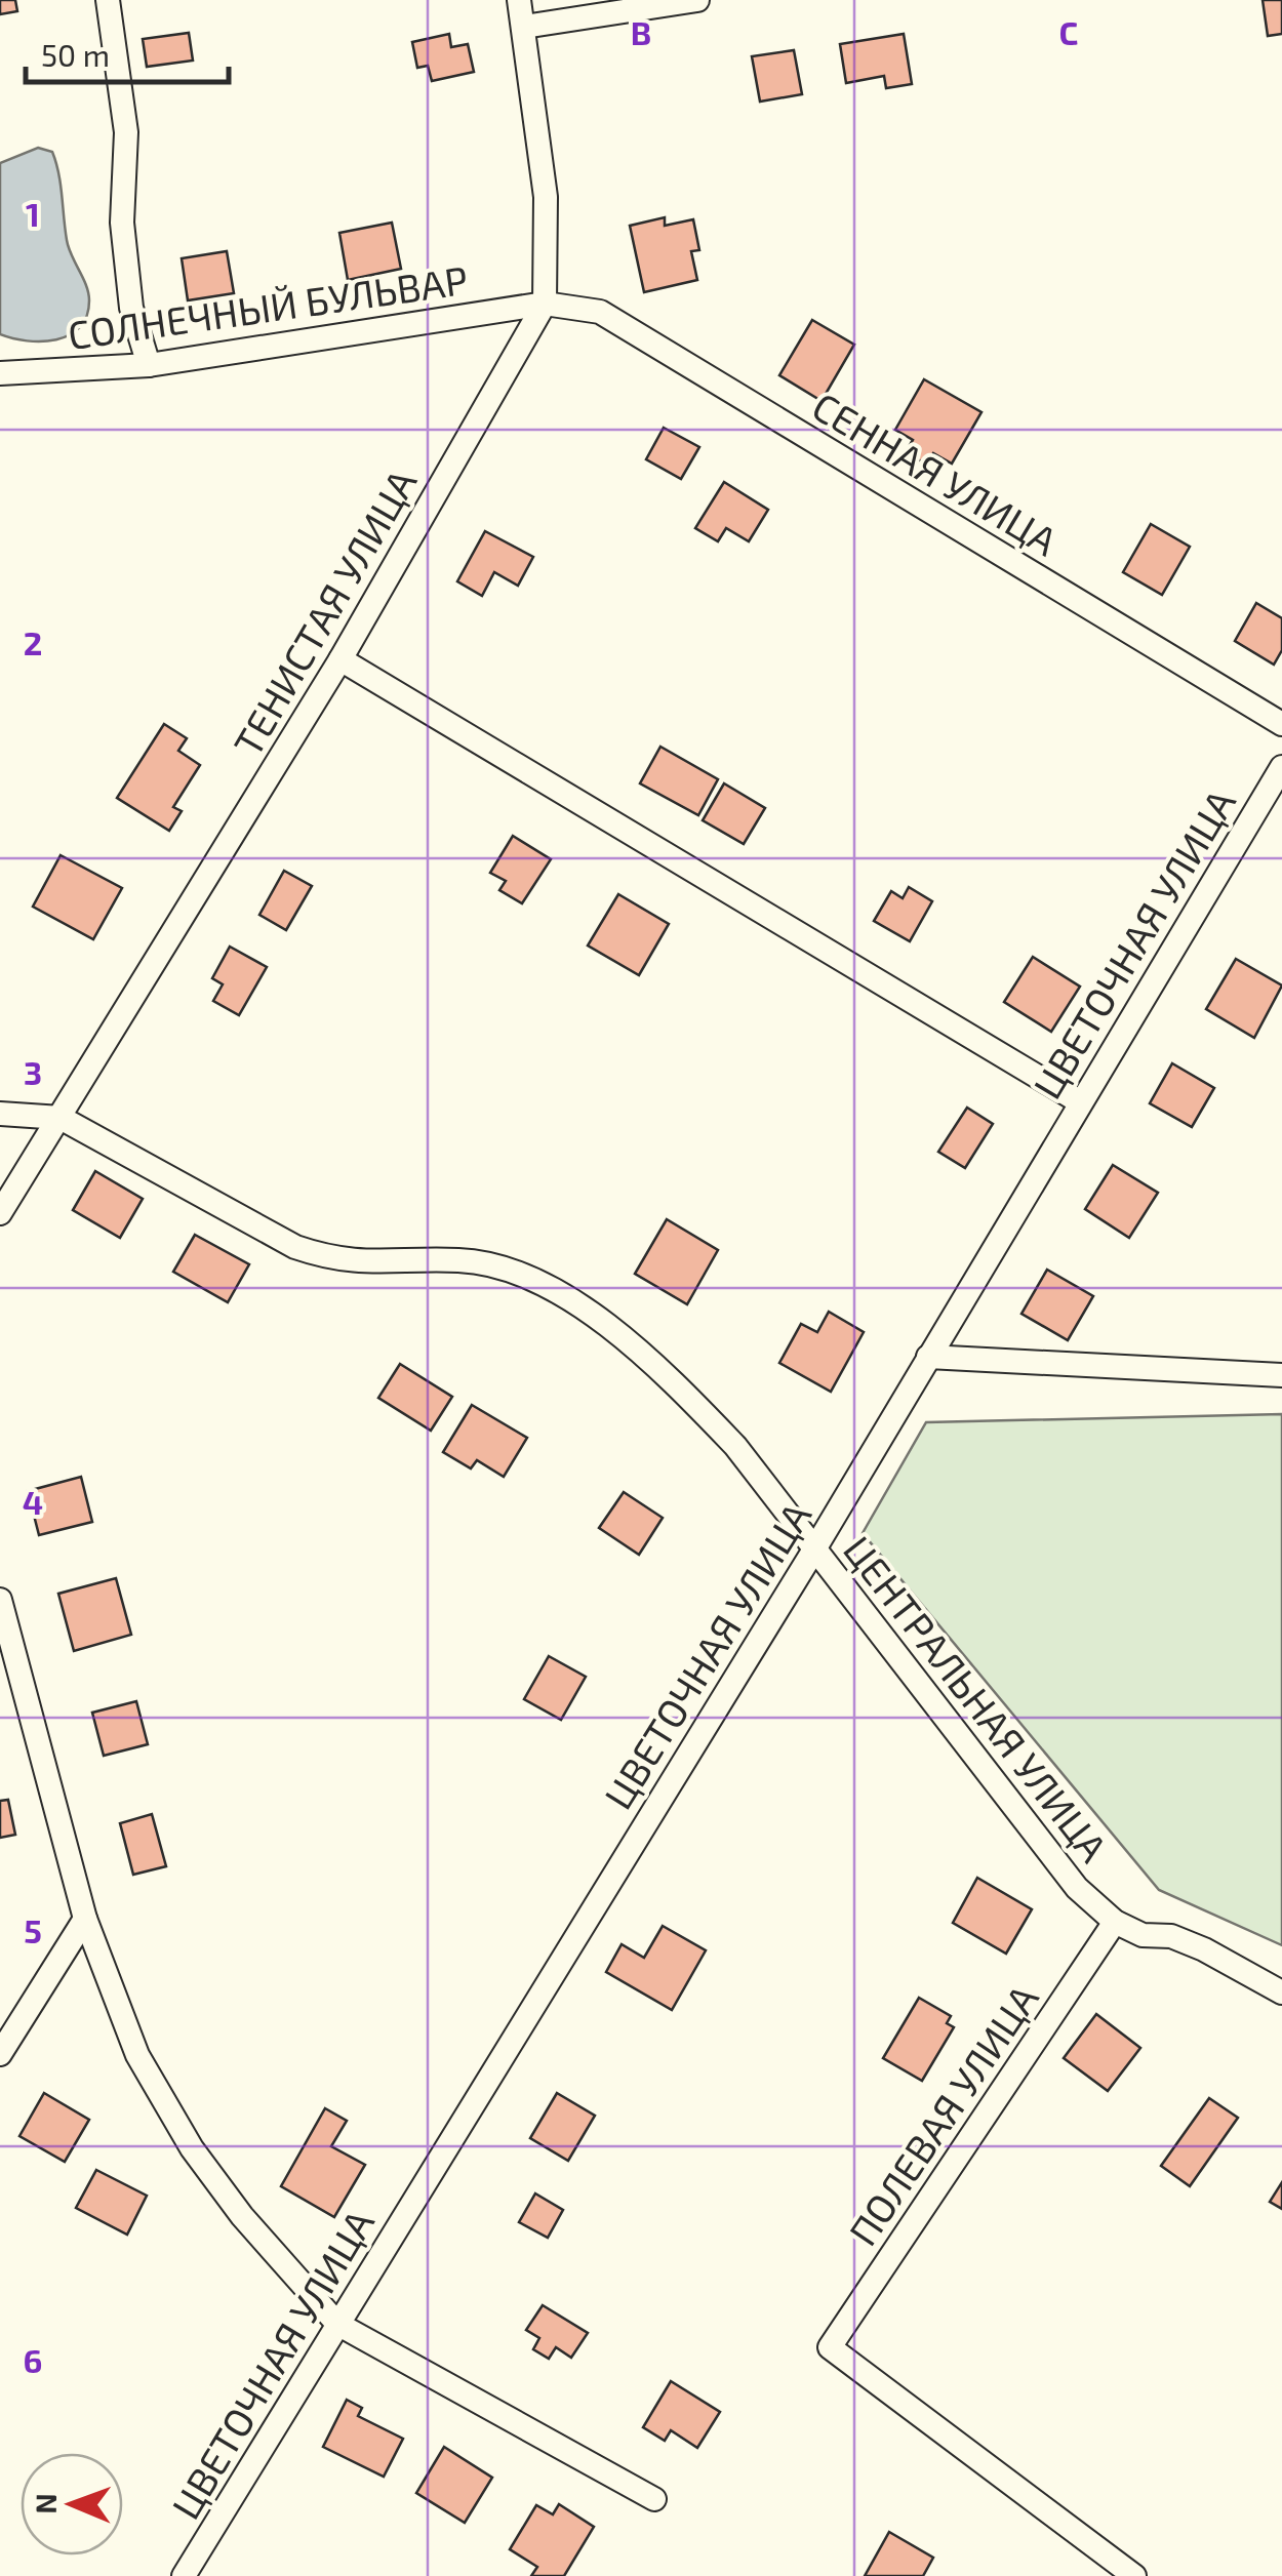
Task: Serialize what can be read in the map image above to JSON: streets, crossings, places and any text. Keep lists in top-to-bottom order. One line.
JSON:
{"streets":{"street":["СОЛНЕЧНЫЙ БУЛЬВАР","СЕННАЯ УЛИЦА","ТЕНИСТАЯ УЛИЦА","ЦВЕТОЧНАЯ УЛИЦА","ЦЕНТРАЛЬНАЯ УЛИЦА","ПОЛЕВАЯ УЛИЦА"]},"crossings":[["СОЛНЕЧНЫЙ БУЛЬВАР","СЕННАЯ УЛИЦА"],["СОЛНЕЧНЫЙ БУЛЬВАР","ТЕНИСТАЯ УЛИЦА"],["СЕННАЯ УЛИЦА","ТЕНИСТАЯ УЛИЦА"],["ТЕНИСТАЯ УЛИЦА","ЦЕНТРАЛЬНАЯ УЛИЦА"],["ЦВЕТОЧНАЯ УЛИЦА","ЦЕНТРАЛЬНАЯ УЛИЦА"],["ЦЕНТРАЛЬНАЯ УЛИЦА","ПОЛЕВАЯ УЛИЦА"]],"scale_bar":"50 m","north":"left","grid":{"columns":["B","C"],"rows":["1","2","3","4","5","6"]}}
